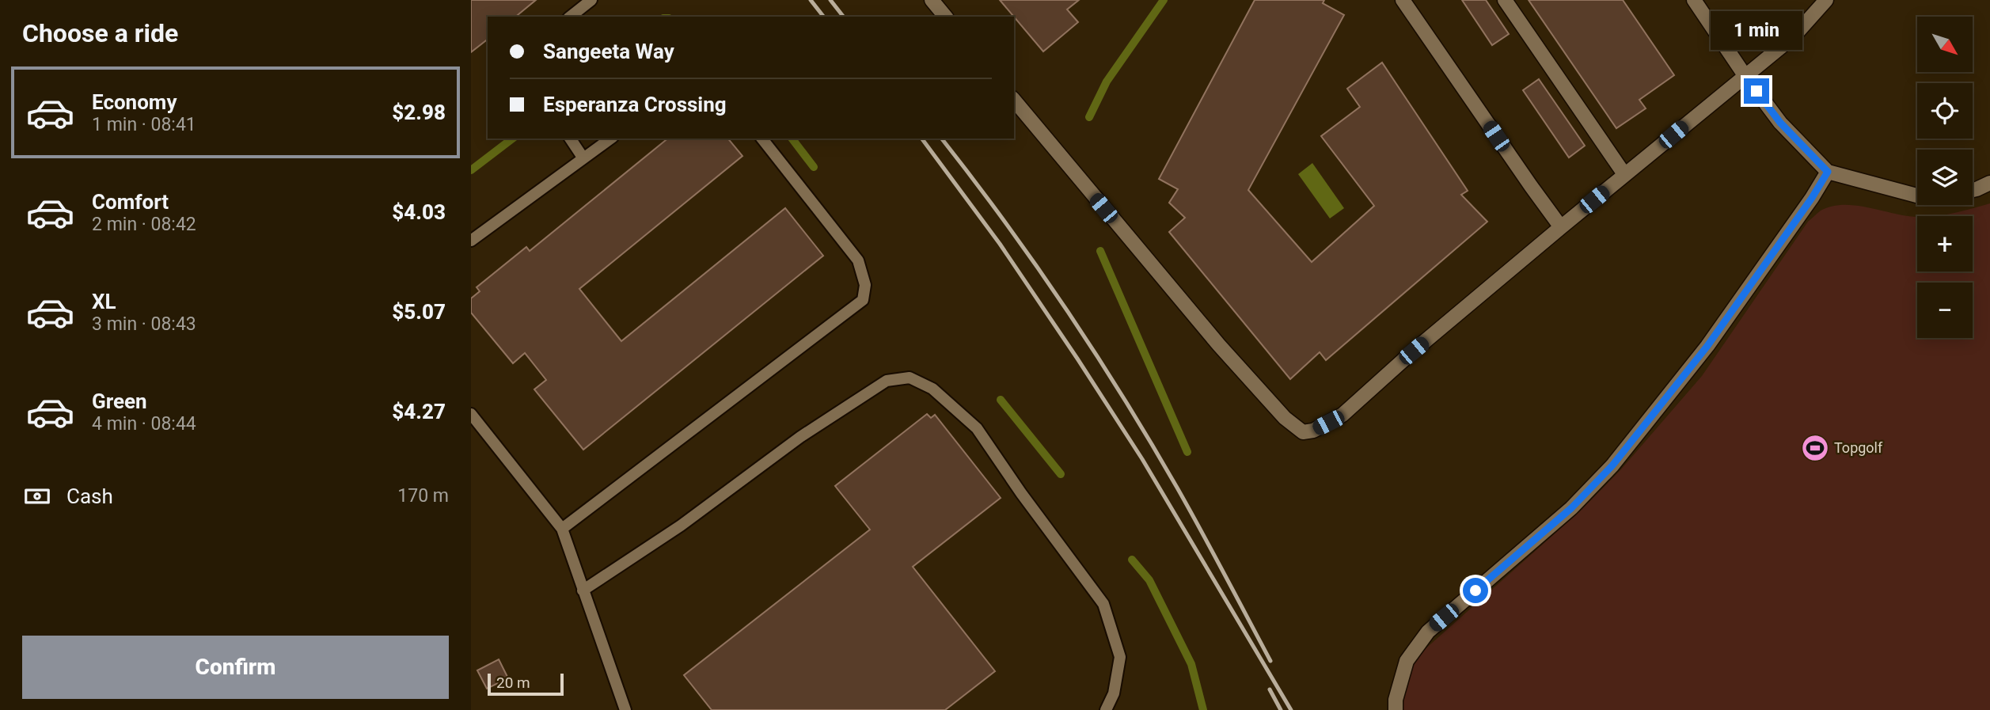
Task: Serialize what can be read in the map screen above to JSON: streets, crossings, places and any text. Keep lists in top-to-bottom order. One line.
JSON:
{"places":{"sports":["Topgolf"]},"scale_bar":"20 m","north":"bottom right","page":{"heading":"Choose a ride","bubble":"1 min","map_buttons":["+","−"],"banner":["Sangeeta Way","Esperanza Crossing"],"list":[{"name":"Economy","note":"1 min · 08:41","value":"$2.98"},{"name":"Comfort","note":"2 min · 08:42","value":"$4.03"},{"name":"XL","note":"3 min · 08:43","value":"$5.07"},{"name":"Green","note":"4 min · 08:44","value":"$4.27"}],"pay":["Cash","170 m"],"buttons":"Confirm","scale":"20 m"}}
